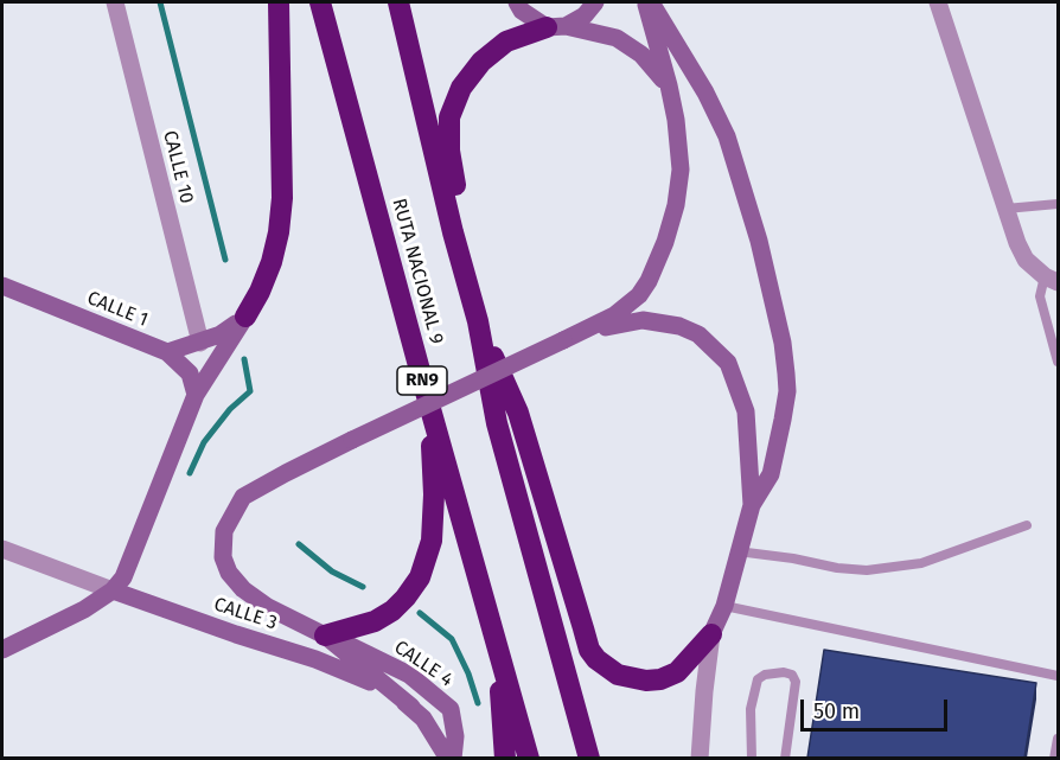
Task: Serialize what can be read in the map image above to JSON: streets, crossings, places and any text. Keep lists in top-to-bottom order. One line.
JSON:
{"streets":{"highway":["RUTA NACIONAL 9","RN9"],"main road":["CALLE 1","CALLE 3","CALLE 4"],"street":["CALLE 10"]},"scale_bar":"50 m"}
